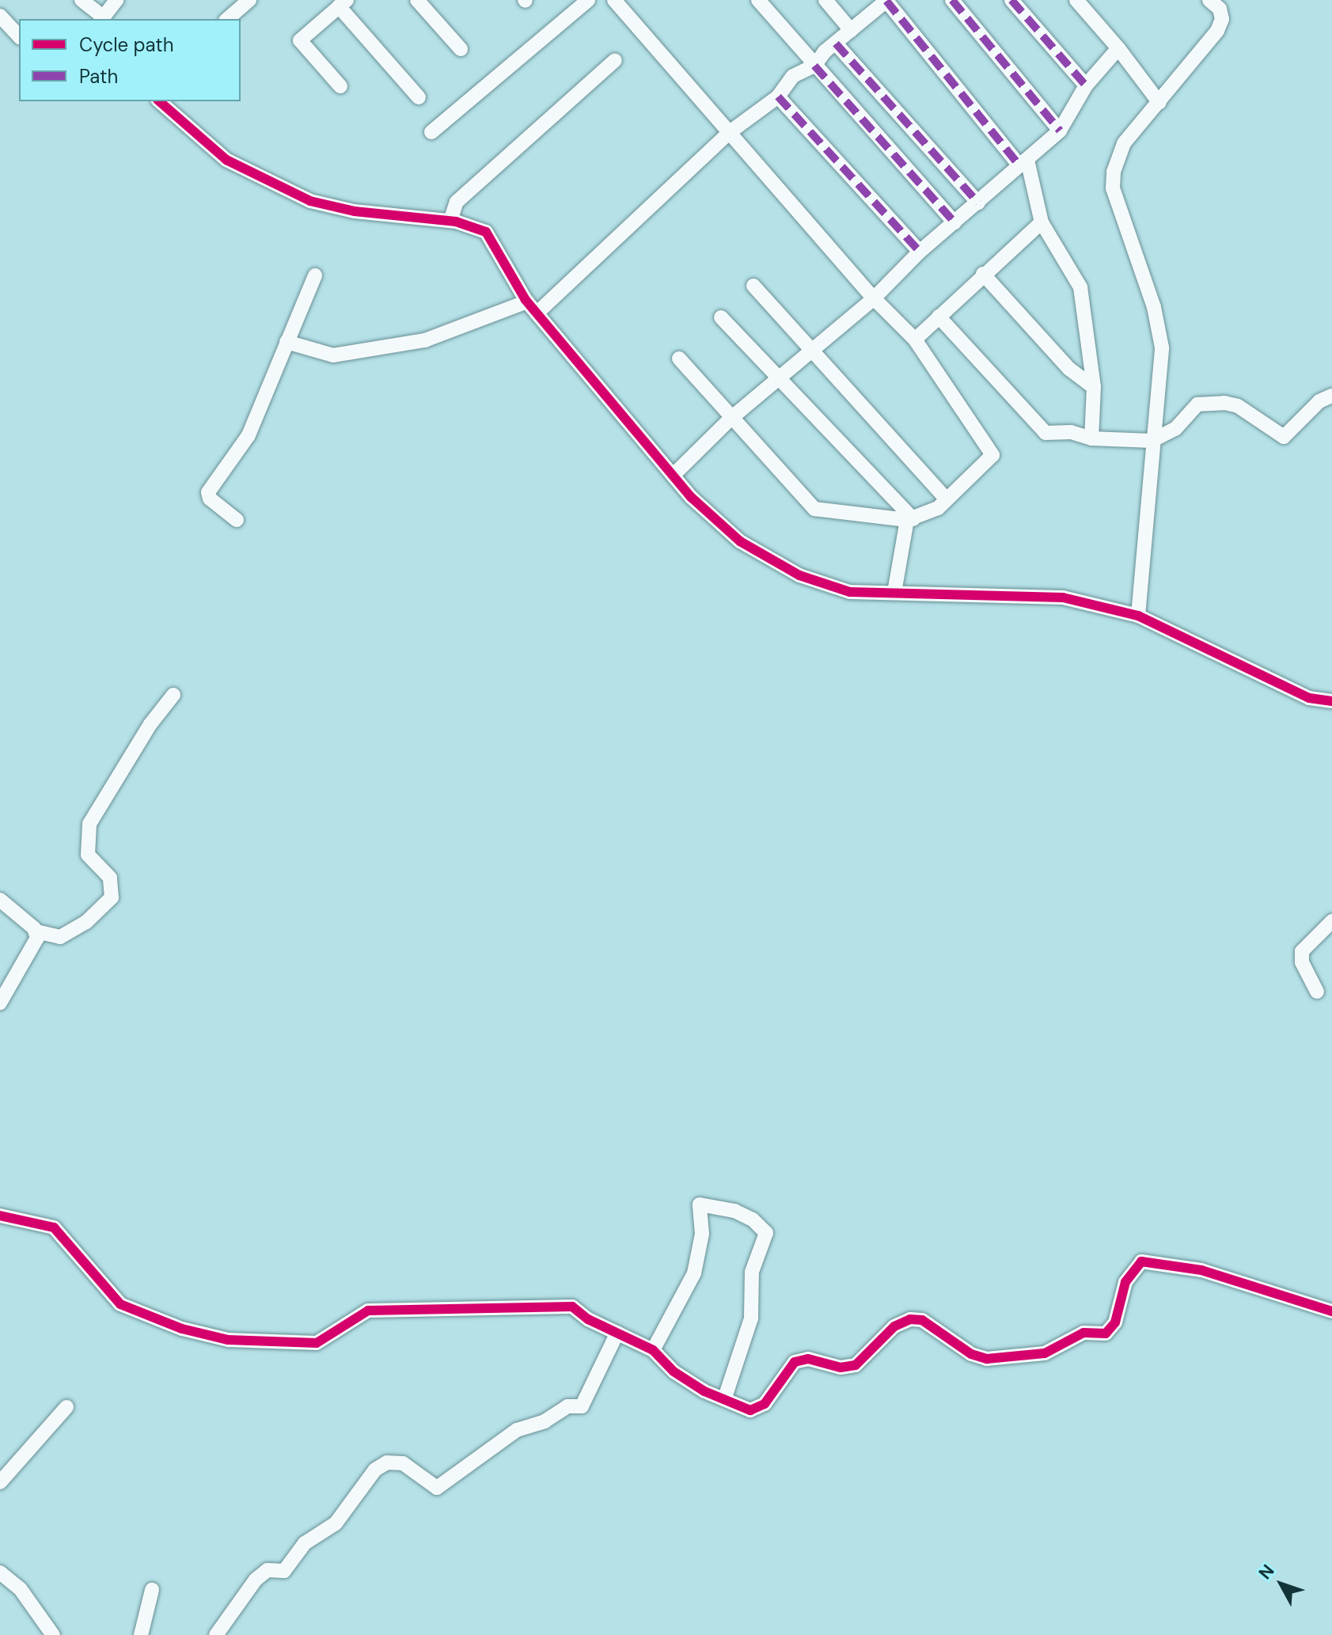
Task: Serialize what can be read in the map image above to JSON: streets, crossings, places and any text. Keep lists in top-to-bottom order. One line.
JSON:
{"legend":["Cycle path","Path"],"north":"top left"}
